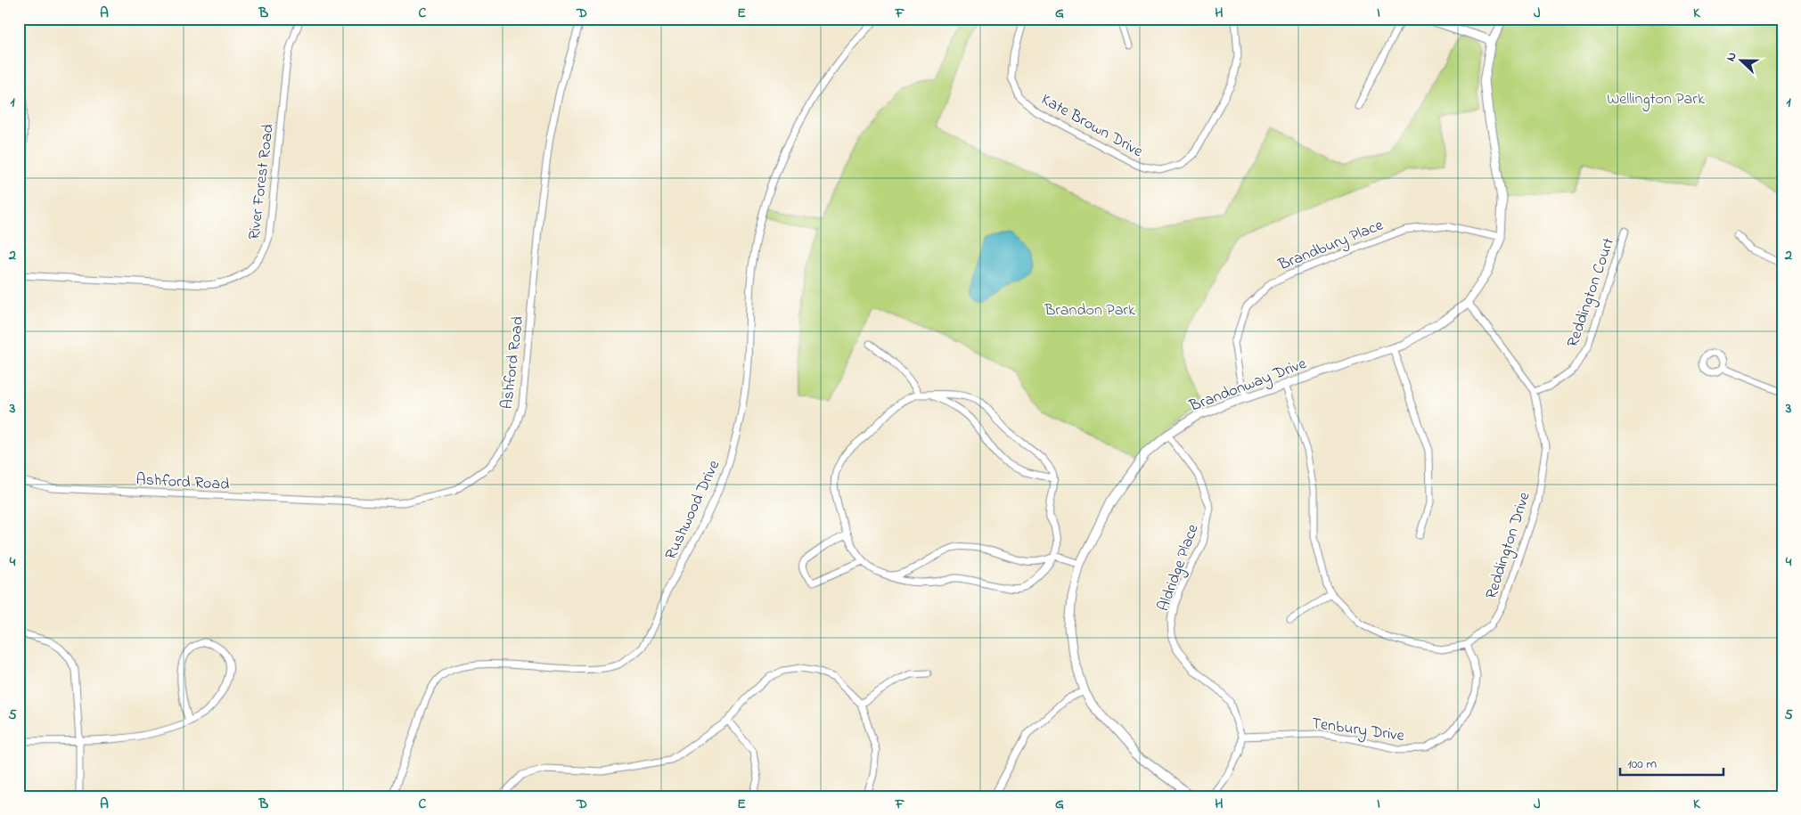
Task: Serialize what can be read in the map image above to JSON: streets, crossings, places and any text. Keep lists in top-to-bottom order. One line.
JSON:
{"streets":{"street":["Kate Brown Drive","River Forest Road","Brandbury Place","Reddington Court","Ashford Road","Brandonway Drive","Rushwood Drive","Reddington Drive","Aldridge Place","Tenbury Drive"]},"crossings":[["Brandbury Place","Brandonway Drive"],["Reddington Court","Reddington Drive"],["Brandonway Drive","Reddington Drive"],["Brandonway Drive","Aldridge Place"],["Reddington Drive","Tenbury Drive"],["Aldridge Place","Tenbury Drive"]],"parks":["Wellington Park","Brandon Park"],"scale_bar":"100 m","north":"left","grid":{"columns":["A","B","C","D","E","F","G","H","I","J","K"],"rows":["1","2","3","4","5"]}}
